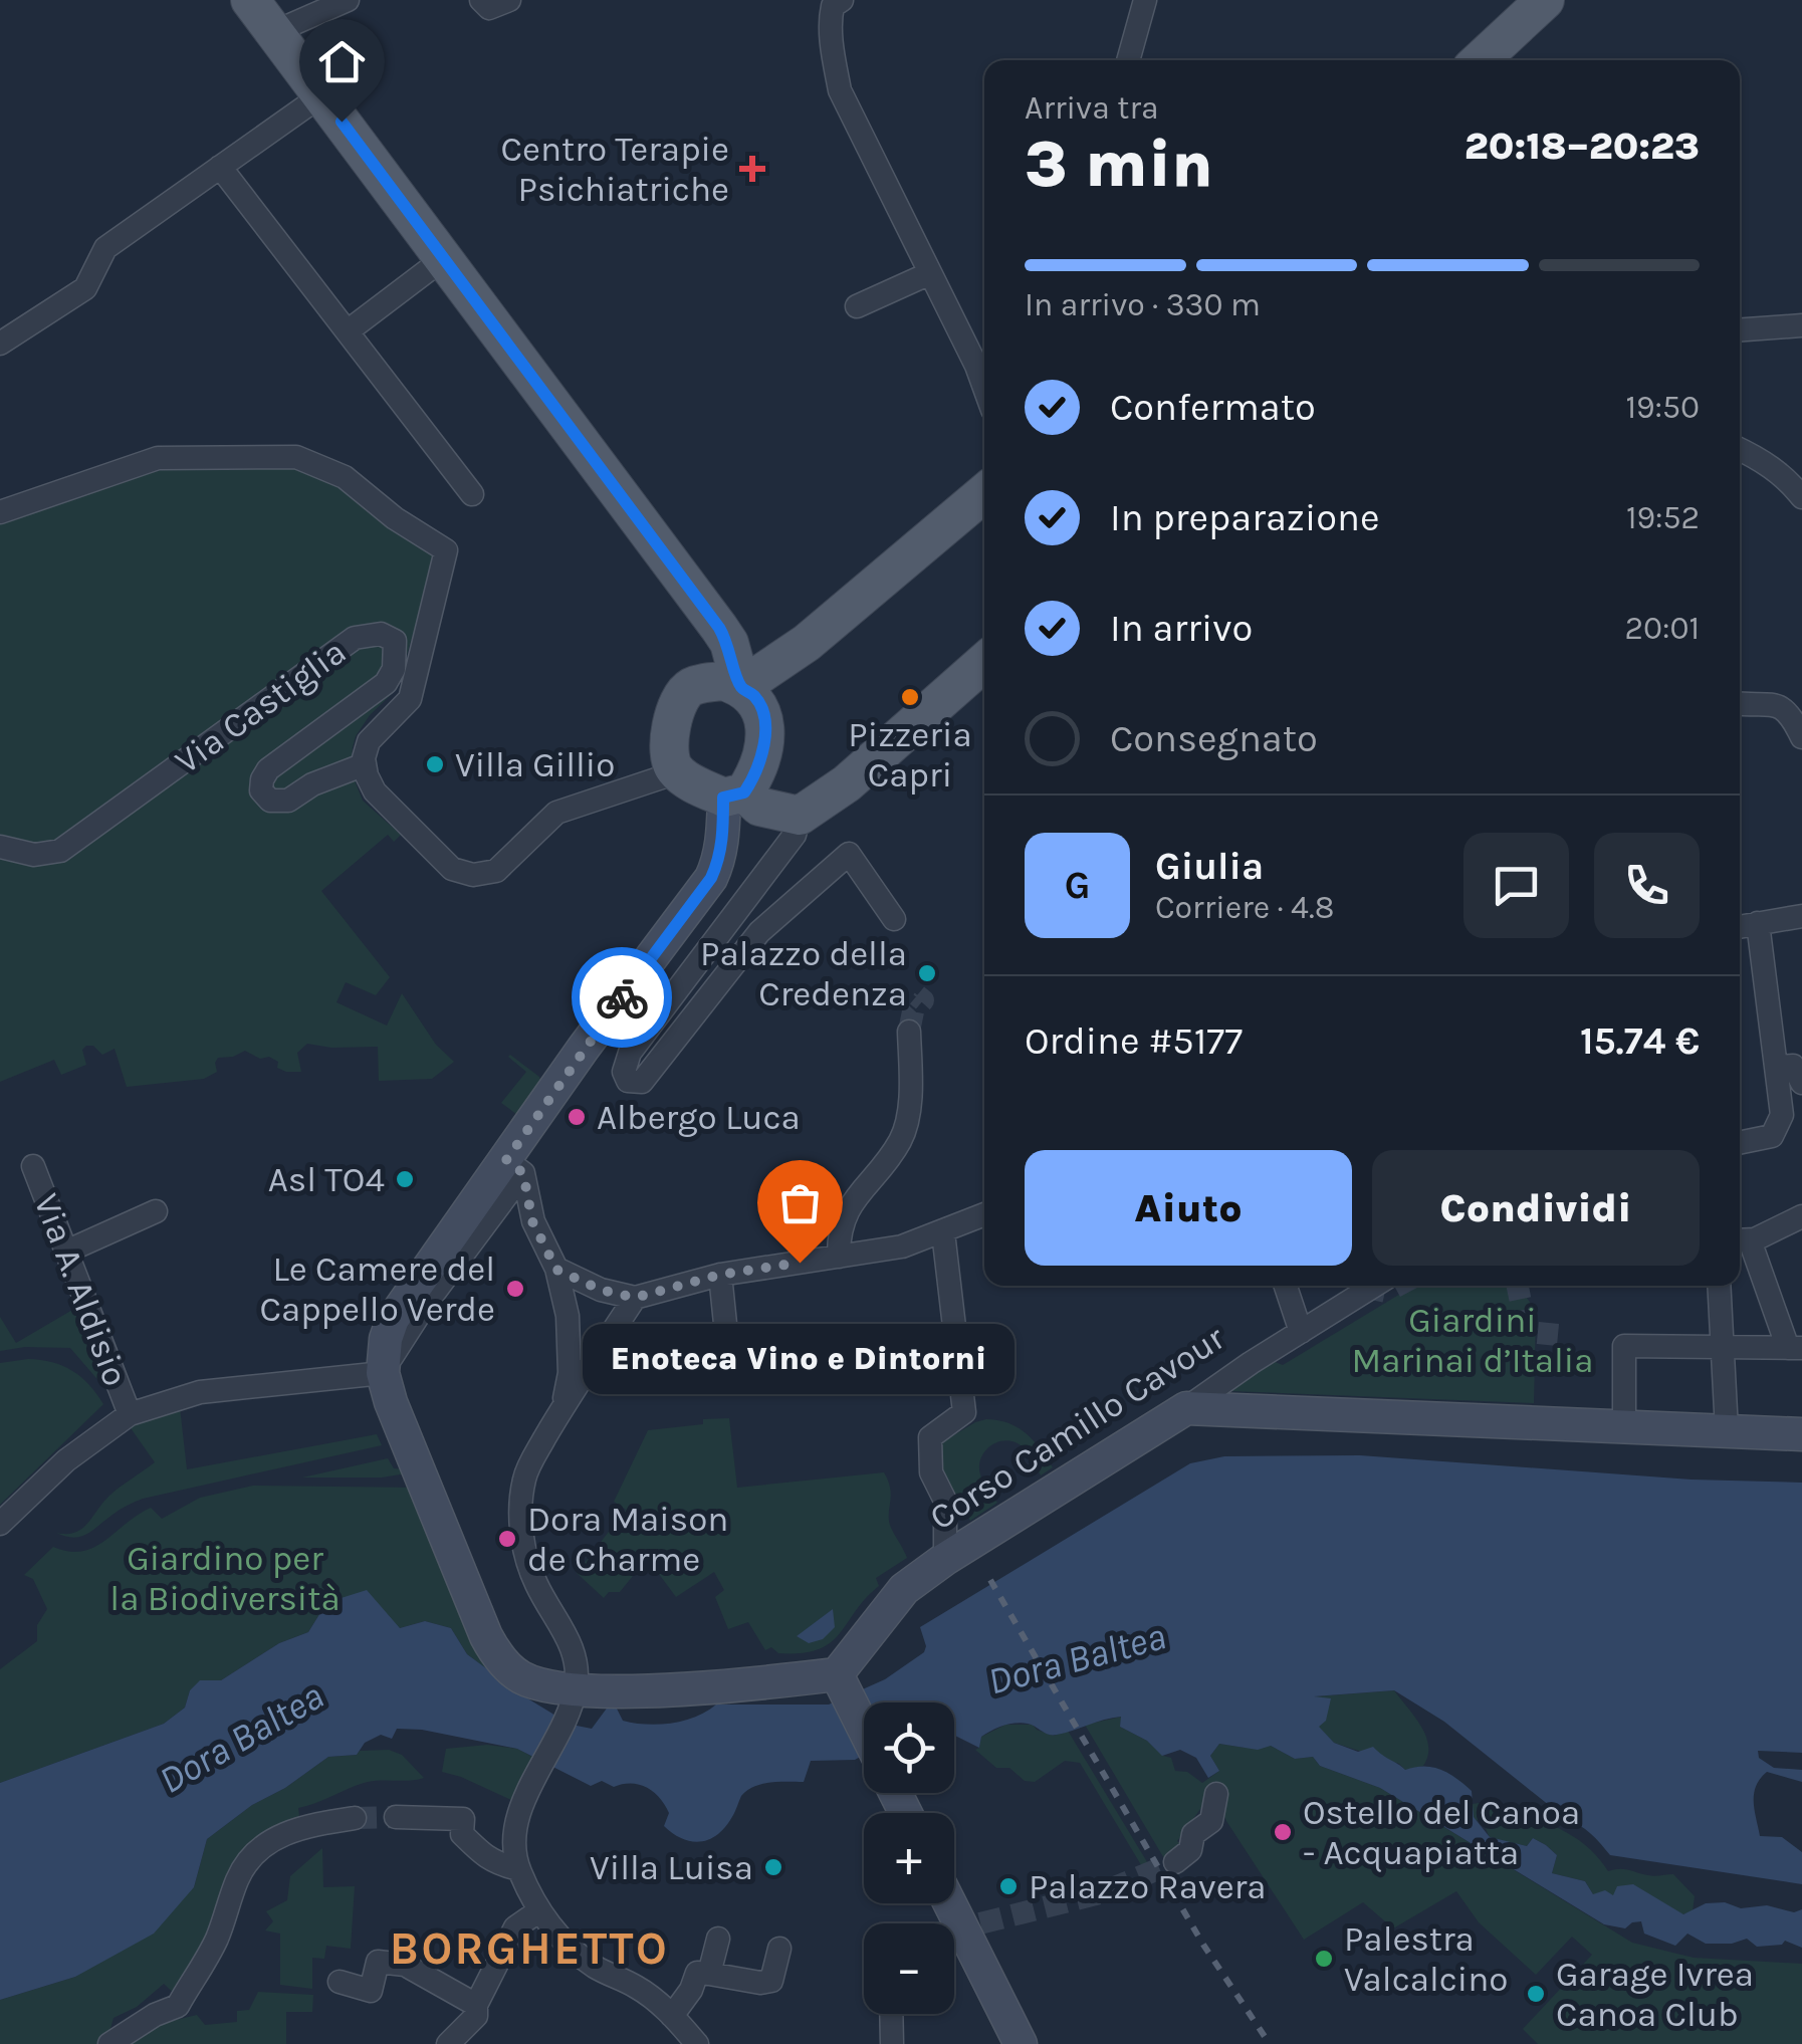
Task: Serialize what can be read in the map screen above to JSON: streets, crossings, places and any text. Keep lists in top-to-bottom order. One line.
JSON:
{"streets":{"main road":["Corso Camillo Cavour"],"street":["Via Castiglia","Via A. Aldisio"]},"districts":["BORGHETTO"],"water":["Dora Baltea"],"parks":["Giardini Marinai d’Italia","Giardino per la Biodiversità"],"places":{"health":["Centro Terapie Psichiatriche"],"other":["Pizzeria Capri","Villa Gillio","Palazzo della Credenza","Albergo Luca","Asl TO4","Enoteca Vino e Dintorni","Le Camere del Cappello Verde","Dora Maison de Charme","Ostello del Canoa - Acquapiatta","Villa Luisa","Palazzo Ravera","Palestra Valcalcino","Garage Ivrea Canoa Club"]},"page":{"heading":["3 min","Arriva tra","20:18–20:23"],"panel":["Giulia","Corriere · 4.8","Ordine #5177","15.74 €"],"bar":"In arrivo · 330 m","list":[["Confermato","19:50"],["In preparazione","19:52"],["In arrivo","20:01"],"Consegnato"],"round":"G","buttons":["Aiuto","Condividi"],"bubble":"Enoteca Vino e Dintorni","map_buttons":["+","−"]}}
